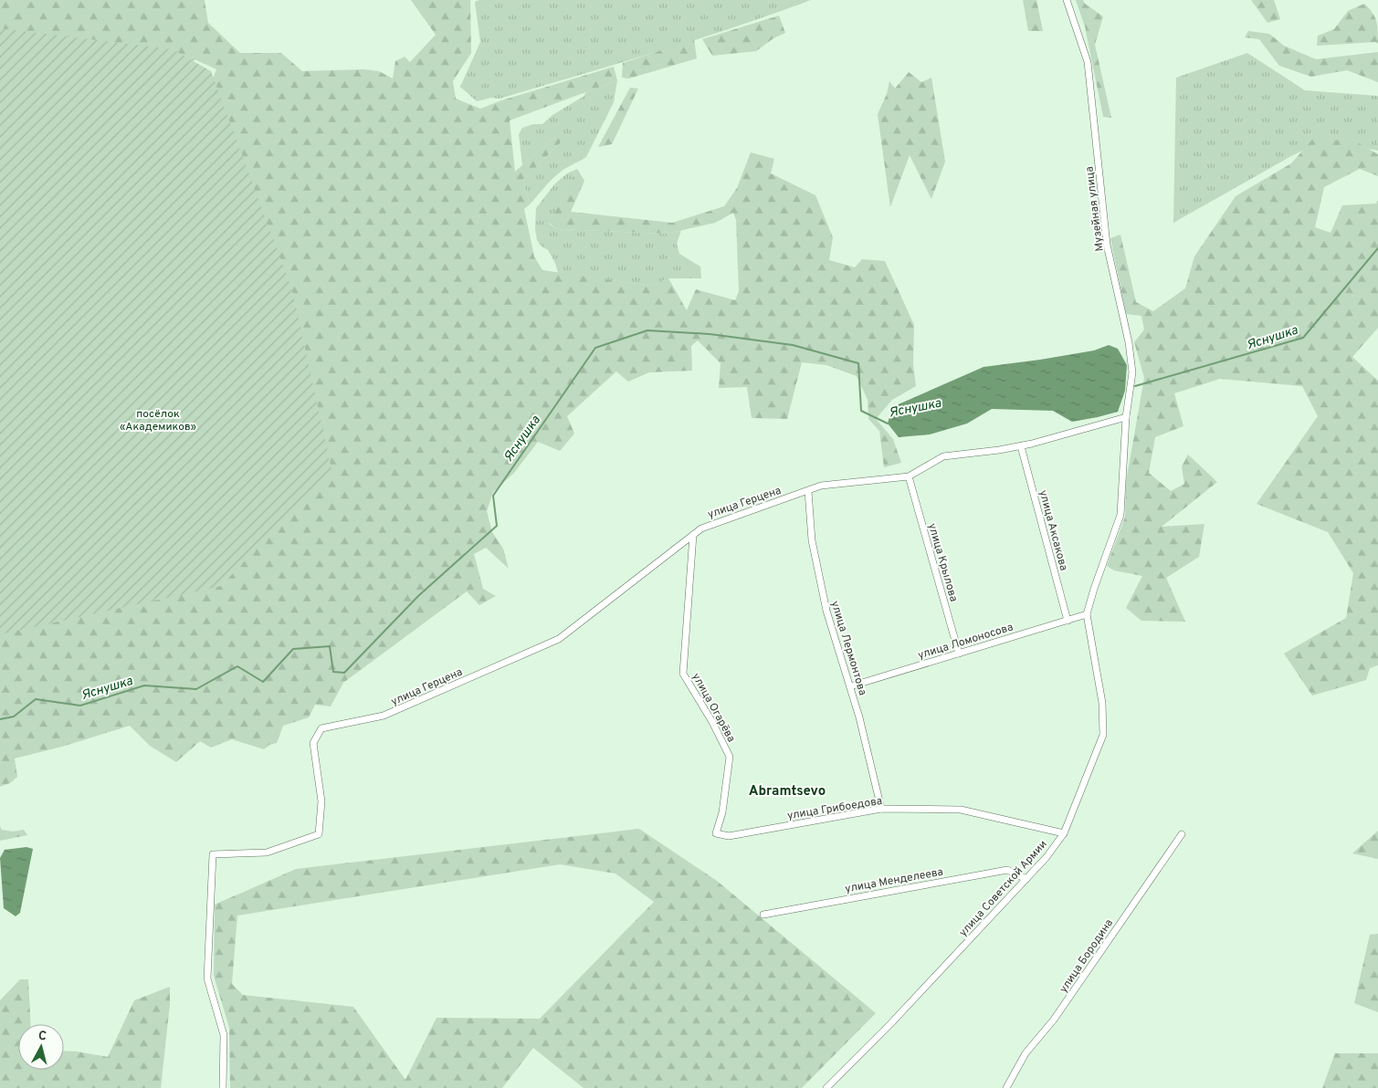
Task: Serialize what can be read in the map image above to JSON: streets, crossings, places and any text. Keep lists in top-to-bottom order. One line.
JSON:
{"streets":{"street":["Музейная улица","улица Герцена","улица Аксакова","улица Крылова","улица Ломоносова","улица Лермонтова","улица Огарёва","улица Грибоедова","улица Менделеева","улица Советской Армии","улица Бородина"]},"crossings":[["Музейная улица","улица Герцена"],["Музейная улица","улица Советской Армии"],["улица Герцена","улица Аксакова"],["улица Герцена","улица Крылова"],["улица Герцена","улица Лермонтова"],["улица Герцена","улица Огарёва"],["улица Герцена","улица Советской Армии"],["улица Аксакова","улица Ломоносова"],["улица Крылова","улица Ломоносова"],["улица Ломоносова","улица Лермонтова"],["улица Ломоносова","улица Советской Армии"],["улица Лермонтова","улица Грибоедова"],["улица Огарёва","улица Грибоедова"],["улица Грибоедова","улица Советской Армии"],["улица Менделеева","улица Советской Армии"]],"districts":["Abramtsevo"],"water":["Яснушка"],"parks":["посёлок «Академиков»"],"north":"top"}
